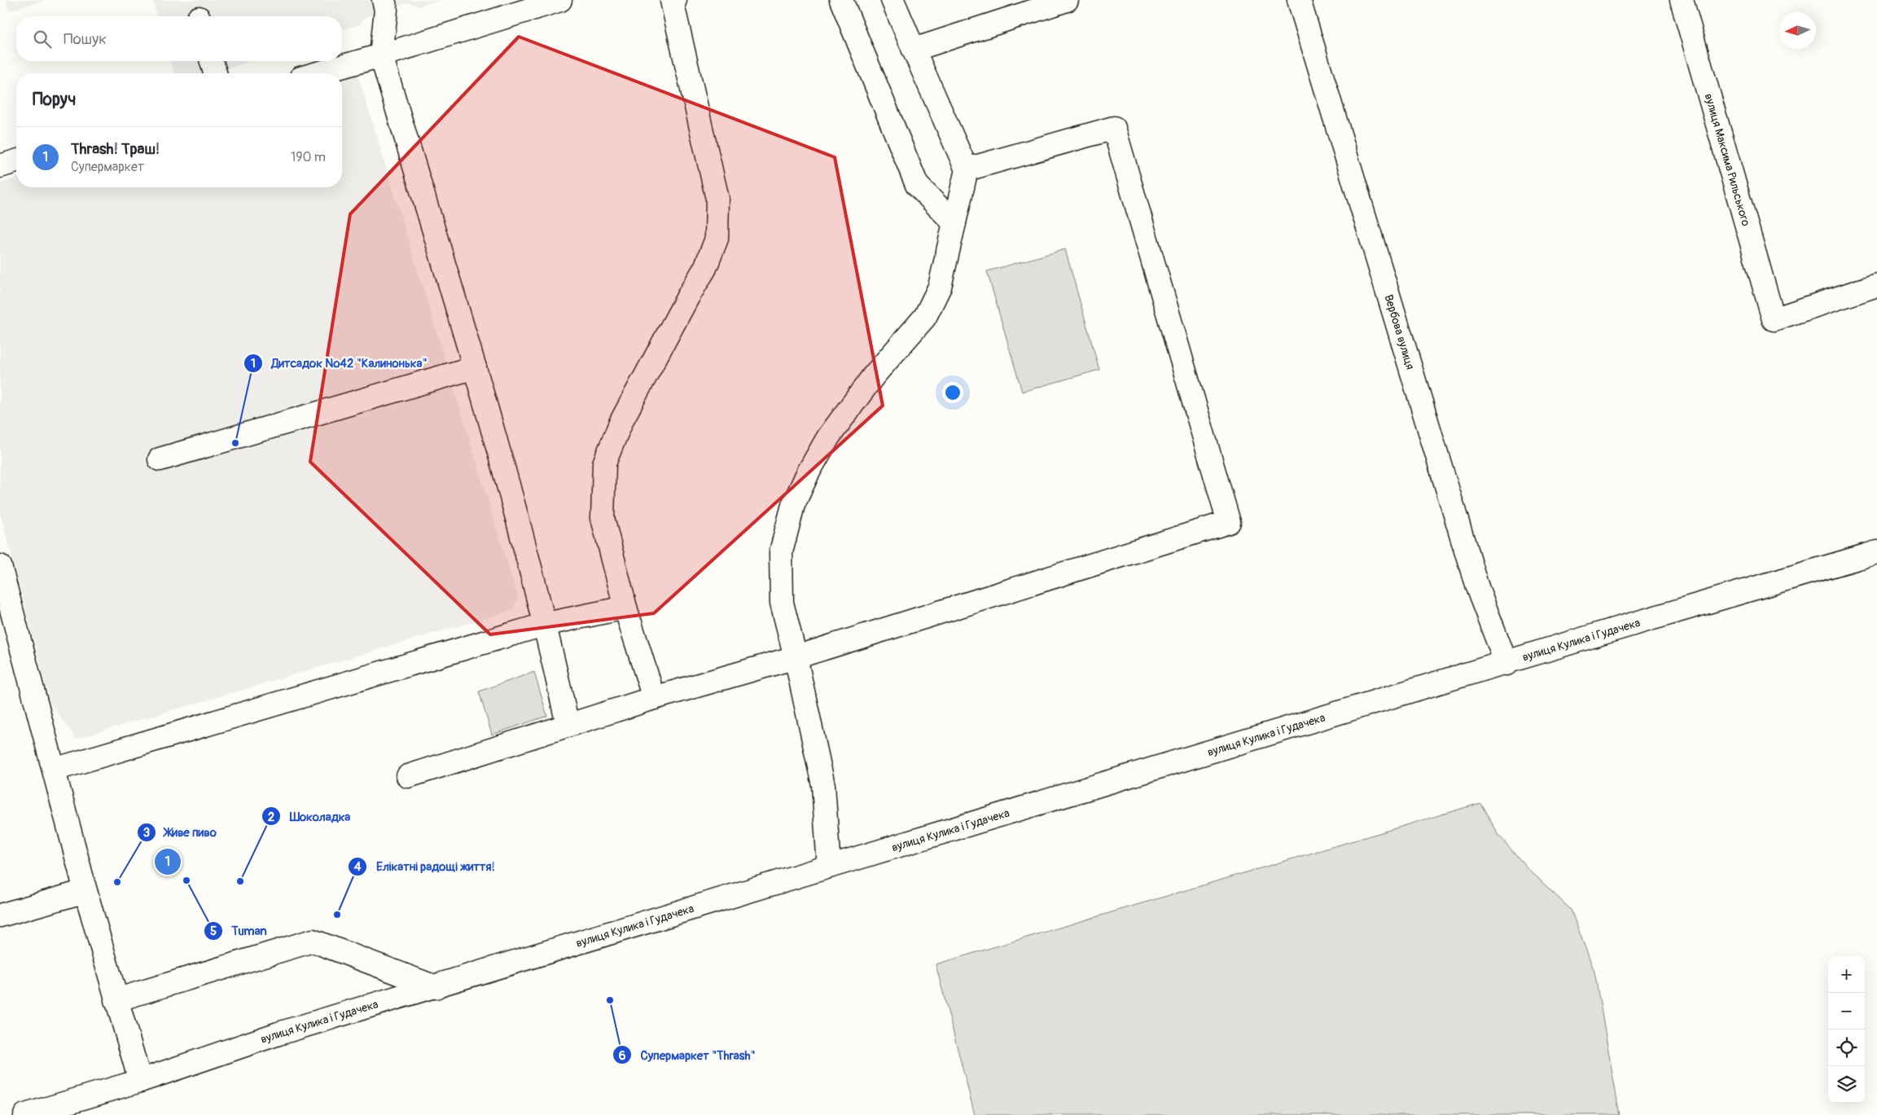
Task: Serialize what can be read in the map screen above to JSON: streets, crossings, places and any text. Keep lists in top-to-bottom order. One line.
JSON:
{"streets":{"main road":["вулиця Максима Рильського","Вербова вулиця","вулиця Кулика і Гудачека"]},"crossings":[["Вербова вулиця","вулиця Кулика і Гудачека"]],"places":["Дитсадок №42 \"Калинонька\"","Tuman","Шоколадка","Живе пиво","Елікатні радощі життя!","Супермаркет \"Thrash\""],"north":"left","page":{"search":"Пошук","heading":"Поруч","list":[{"mark":"1","name":"Thrash! Траш!","note":"Супермаркет","value":"190 m"}],"pins":"1","map_buttons":["+","−"]}}
